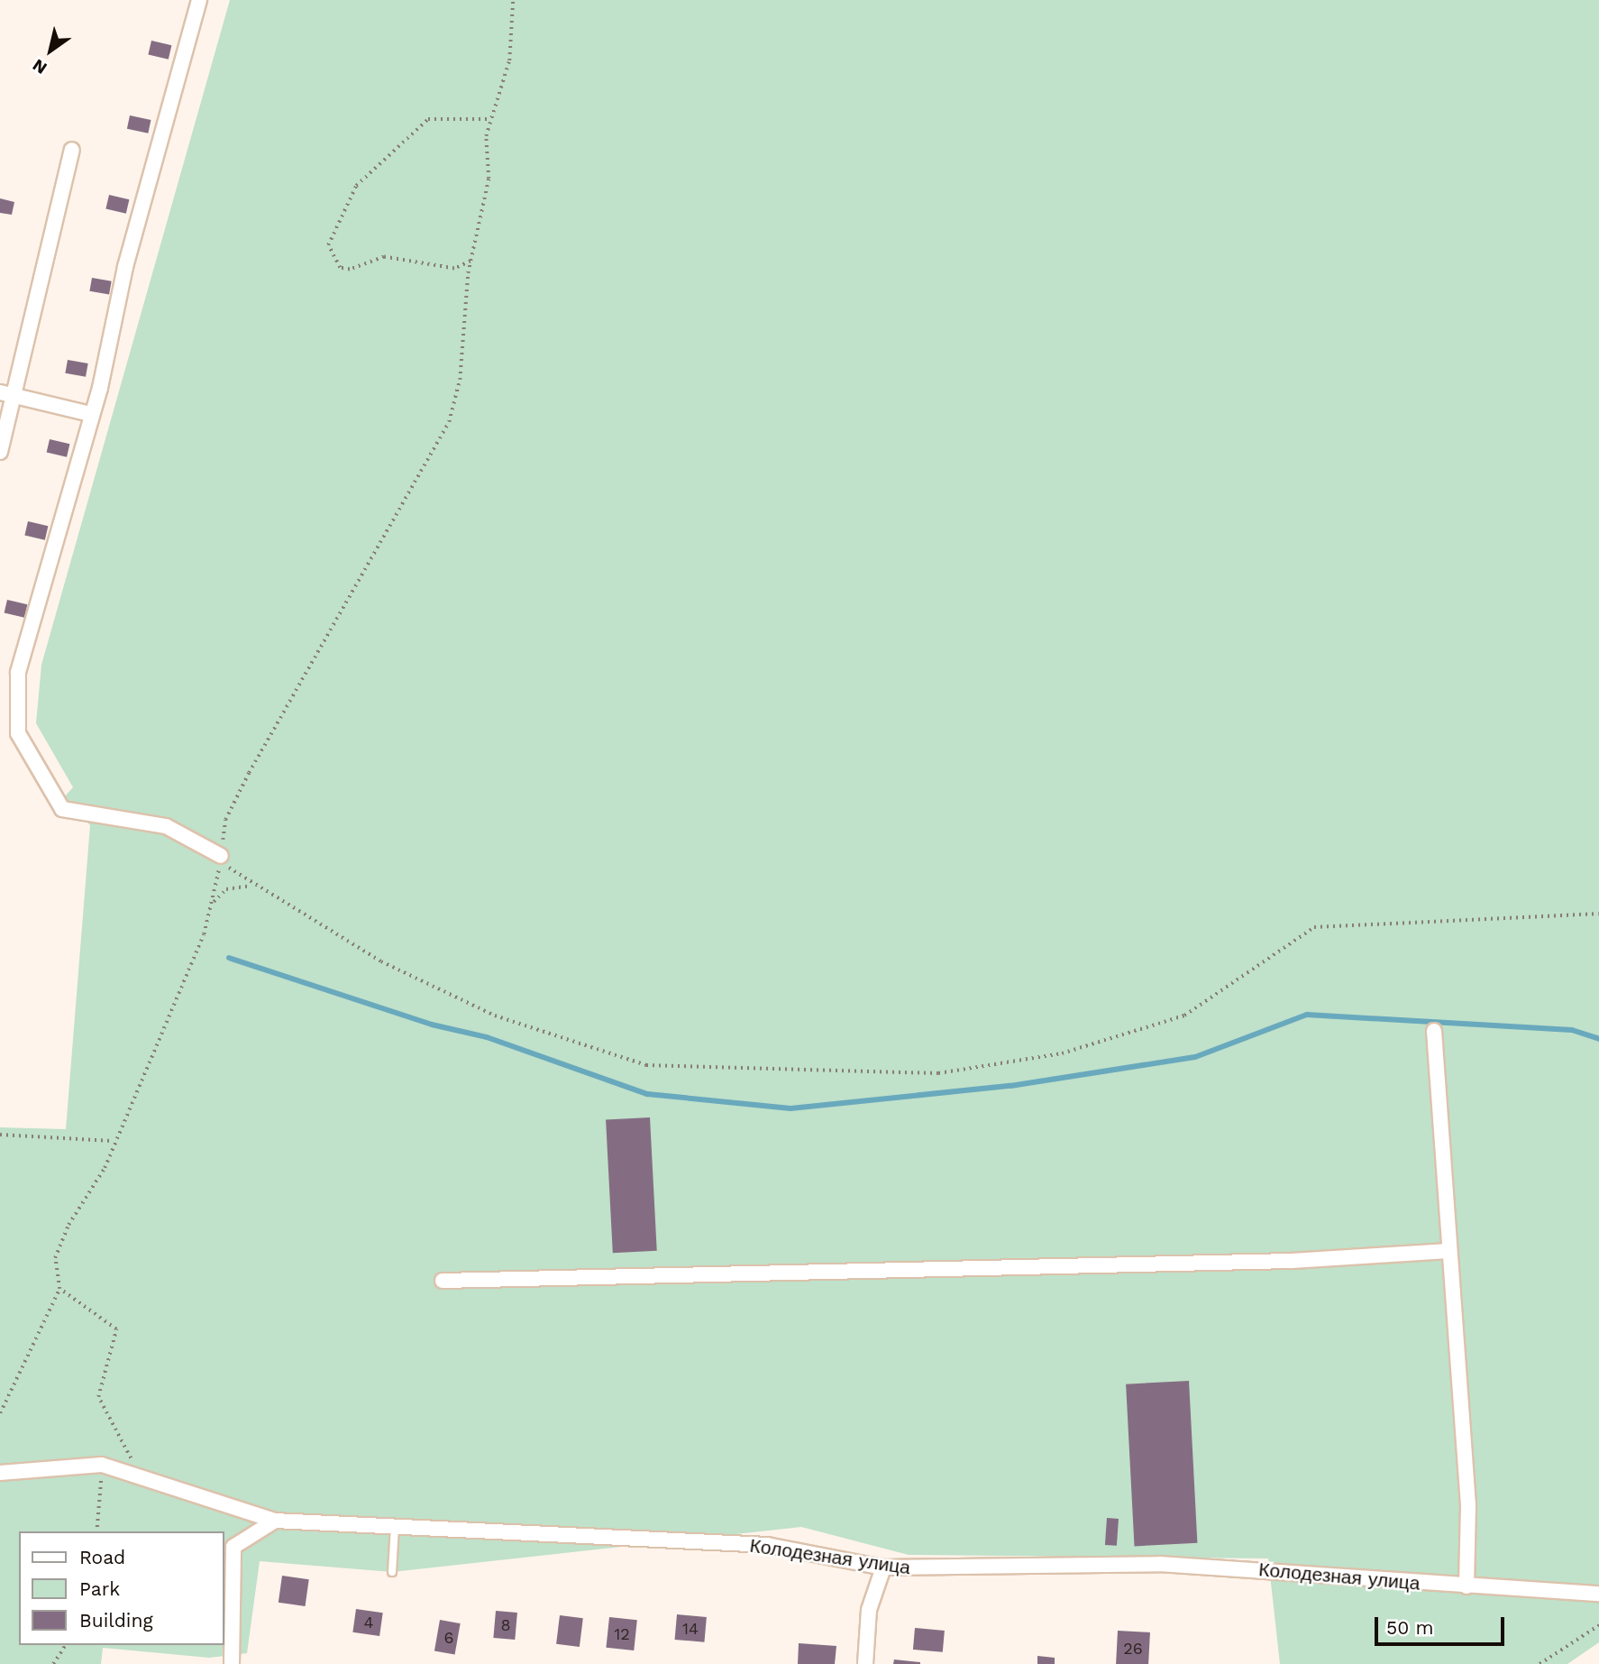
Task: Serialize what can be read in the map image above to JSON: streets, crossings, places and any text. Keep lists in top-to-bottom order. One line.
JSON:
{"streets":{"street":["Колодезная улица"]},"house_numbers":["4","8","14","12","6","26"],"legend":["Road","Park","Building"],"scale_bar":"50 m","north":"bottom left"}
